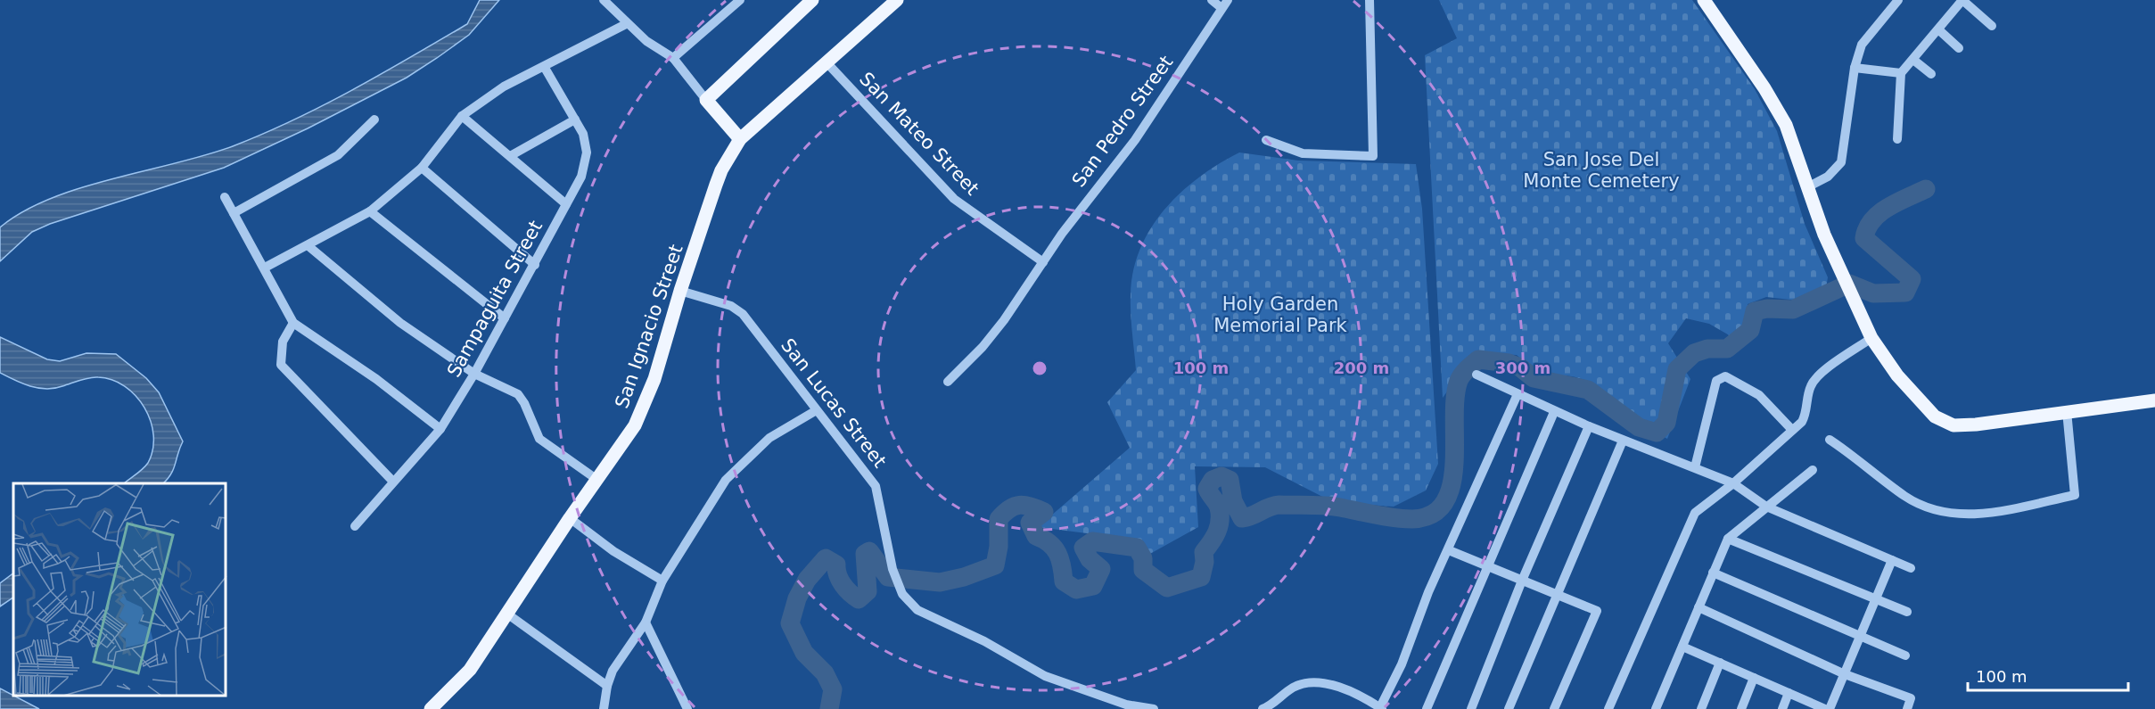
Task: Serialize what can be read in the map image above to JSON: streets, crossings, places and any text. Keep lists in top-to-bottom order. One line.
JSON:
{"streets":{"main road":["San Ignacio Street"],"street":["San Pedro Street","San Mateo Street","Sampaguita Street","San Lucas Street"]},"crossings":[["San Pedro Street","San Mateo Street"],["San Mateo Street","San Ignacio Street"],["San Ignacio Street","San Lucas Street"]],"parks":["San Jose Del Monte Cemetery","Holy Garden Memorial Park"],"scale_bar":"100 m","rings":["100 m","200 m","300 m"]}
